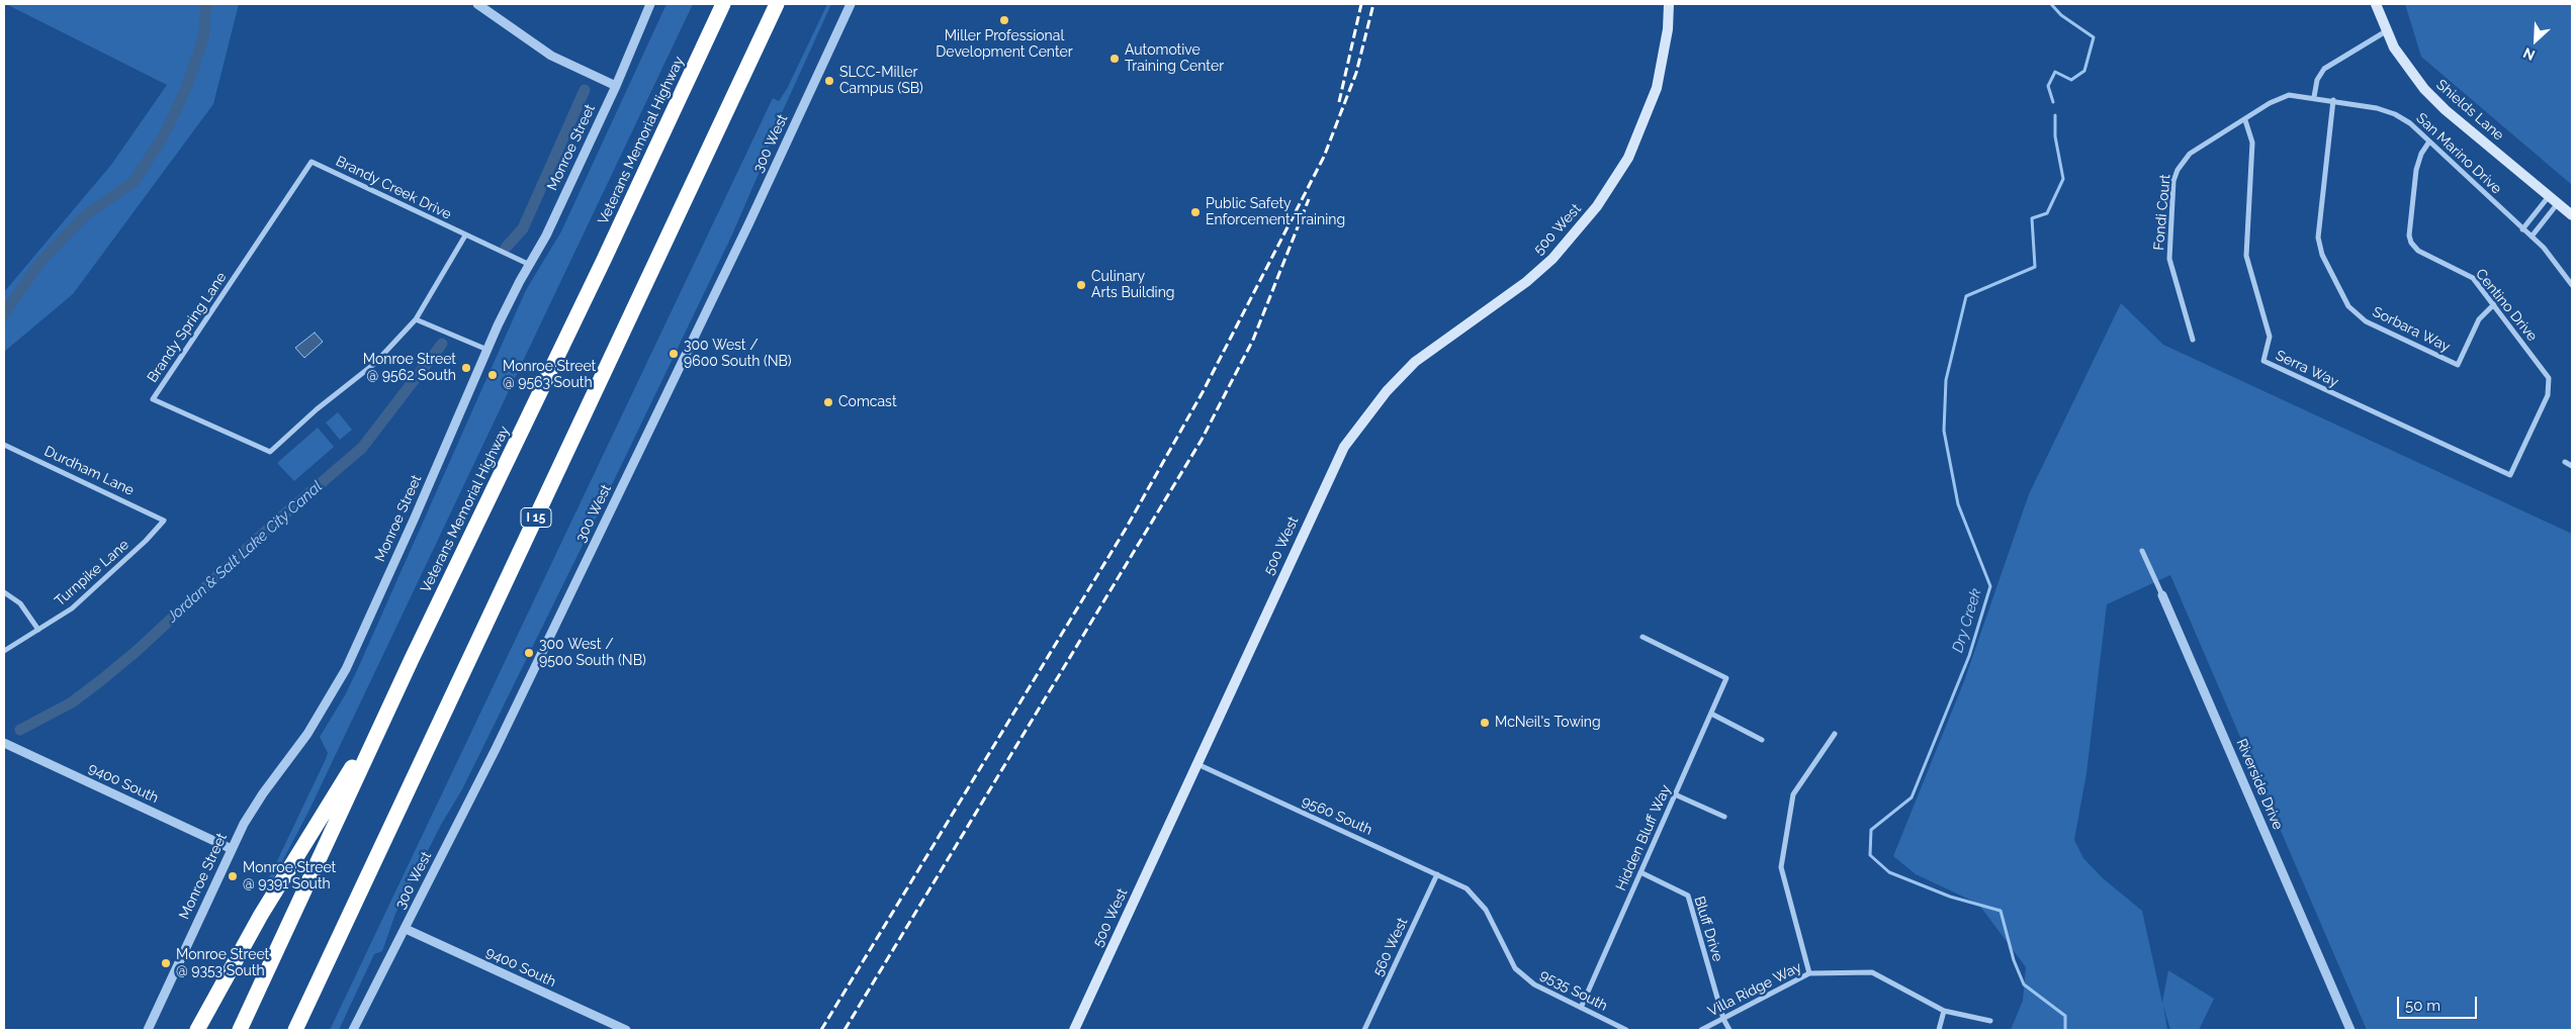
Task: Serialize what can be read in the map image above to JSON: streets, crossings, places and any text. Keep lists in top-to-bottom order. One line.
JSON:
{"streets":{"highway":["Veterans Memorial Highway","I 15"],"main road":["Shields Lane","500 West"],"street":["300 West","Monroe Street","San Marino Drive","Brandy Creek Drive","Fondi Court","Centino Drive","Brandy Spring Lane","Sorbara Way","Serra Way","Durdham Lane","Turnpike Lane","9400 South","Riverside Drive","9560 South","Hidden Bluff Way","Bluff Drive","560 West","Villa Ridge Way","9535 South"]},"crossings":[["300 West","9400 South"],["Monroe Street","Brandy Creek Drive"],["Monroe Street","9400 South"],["San Marino Drive","Fondi Court"],["San Marino Drive","Centino Drive"],["San Marino Drive","Sorbara Way"],["San Marino Drive","Serra Way"],["Brandy Creek Drive","Brandy Spring Lane"],["Fondi Court","Serra Way"],["500 West","9560 South"],["Centino Drive","Sorbara Way"],["Centino Drive","Serra Way"],["Durdham Lane","Turnpike Lane"],["9560 South","560 West"],["9560 South","9535 South"],["Hidden Bluff Way","Bluff Drive"],["Hidden Bluff Way","9535 South"],["Bluff Drive","Villa Ridge Way"]],"water":["Jordan & Salt Lake City Canal","Dry Creek"],"places":["Miller Professional Development Center","Automotive Training Center","SLCC-Miller Campus (SB)","Public Safety Enforcement Training","Culinary Arts Building","300 West / 9600 South (NB)","Monroe Street @ 9562 South","Monroe Street @ 9563 South","Comcast","300 West / 9500 South (NB)","McNeil's Towing","Monroe Street @ 9391 South","Monroe Street @ 9353 South"],"scale_bar":"50 m","north":"bottom left"}
